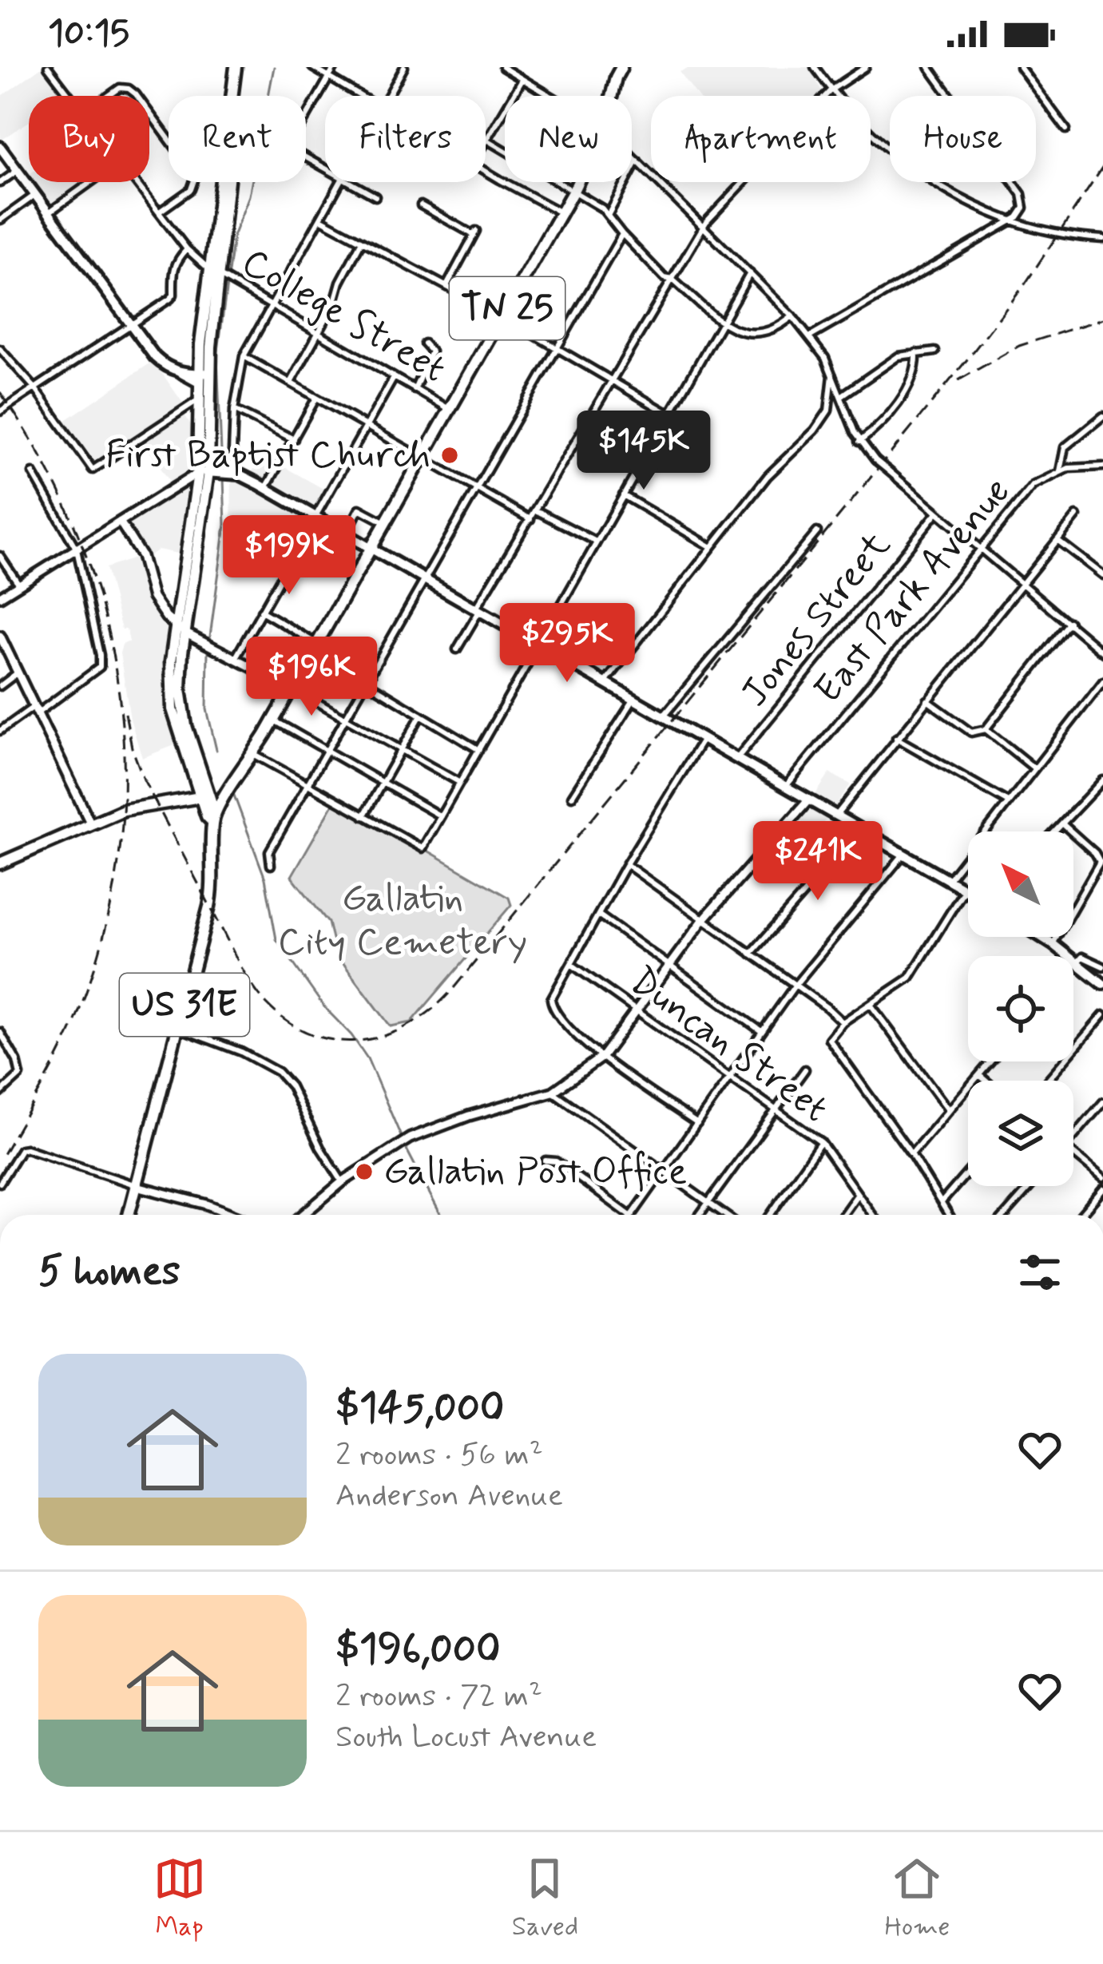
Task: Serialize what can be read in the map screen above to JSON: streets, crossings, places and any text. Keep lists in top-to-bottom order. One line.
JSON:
{"streets":{"main road":["TN 25","US 31E"],"street":["College Street","East Park Avenue","Jones Street","Duncan Street"]},"crossings":[["TN 25","College Street"],["College Street","US 31E"]],"parks":["Gallatin City Cemetery"],"places":["First Baptist Church","Gallatin Post Office"],"north":"top left","page":{"status":"10:15","chip":["Buy","Rent","Filters","New","Apartment","House"],"price":["$145K","$199K","$295K","$196K","$241K"],"heading":"5 homes","list":[{"name":"$145,000","note":"2 rooms · 56 m² · Anderson Avenue"},{"name":"$196,000","note":"2 rooms · 72 m² · South Locust Avenue"}],"tabs":["Map","Saved","Home"]}}
